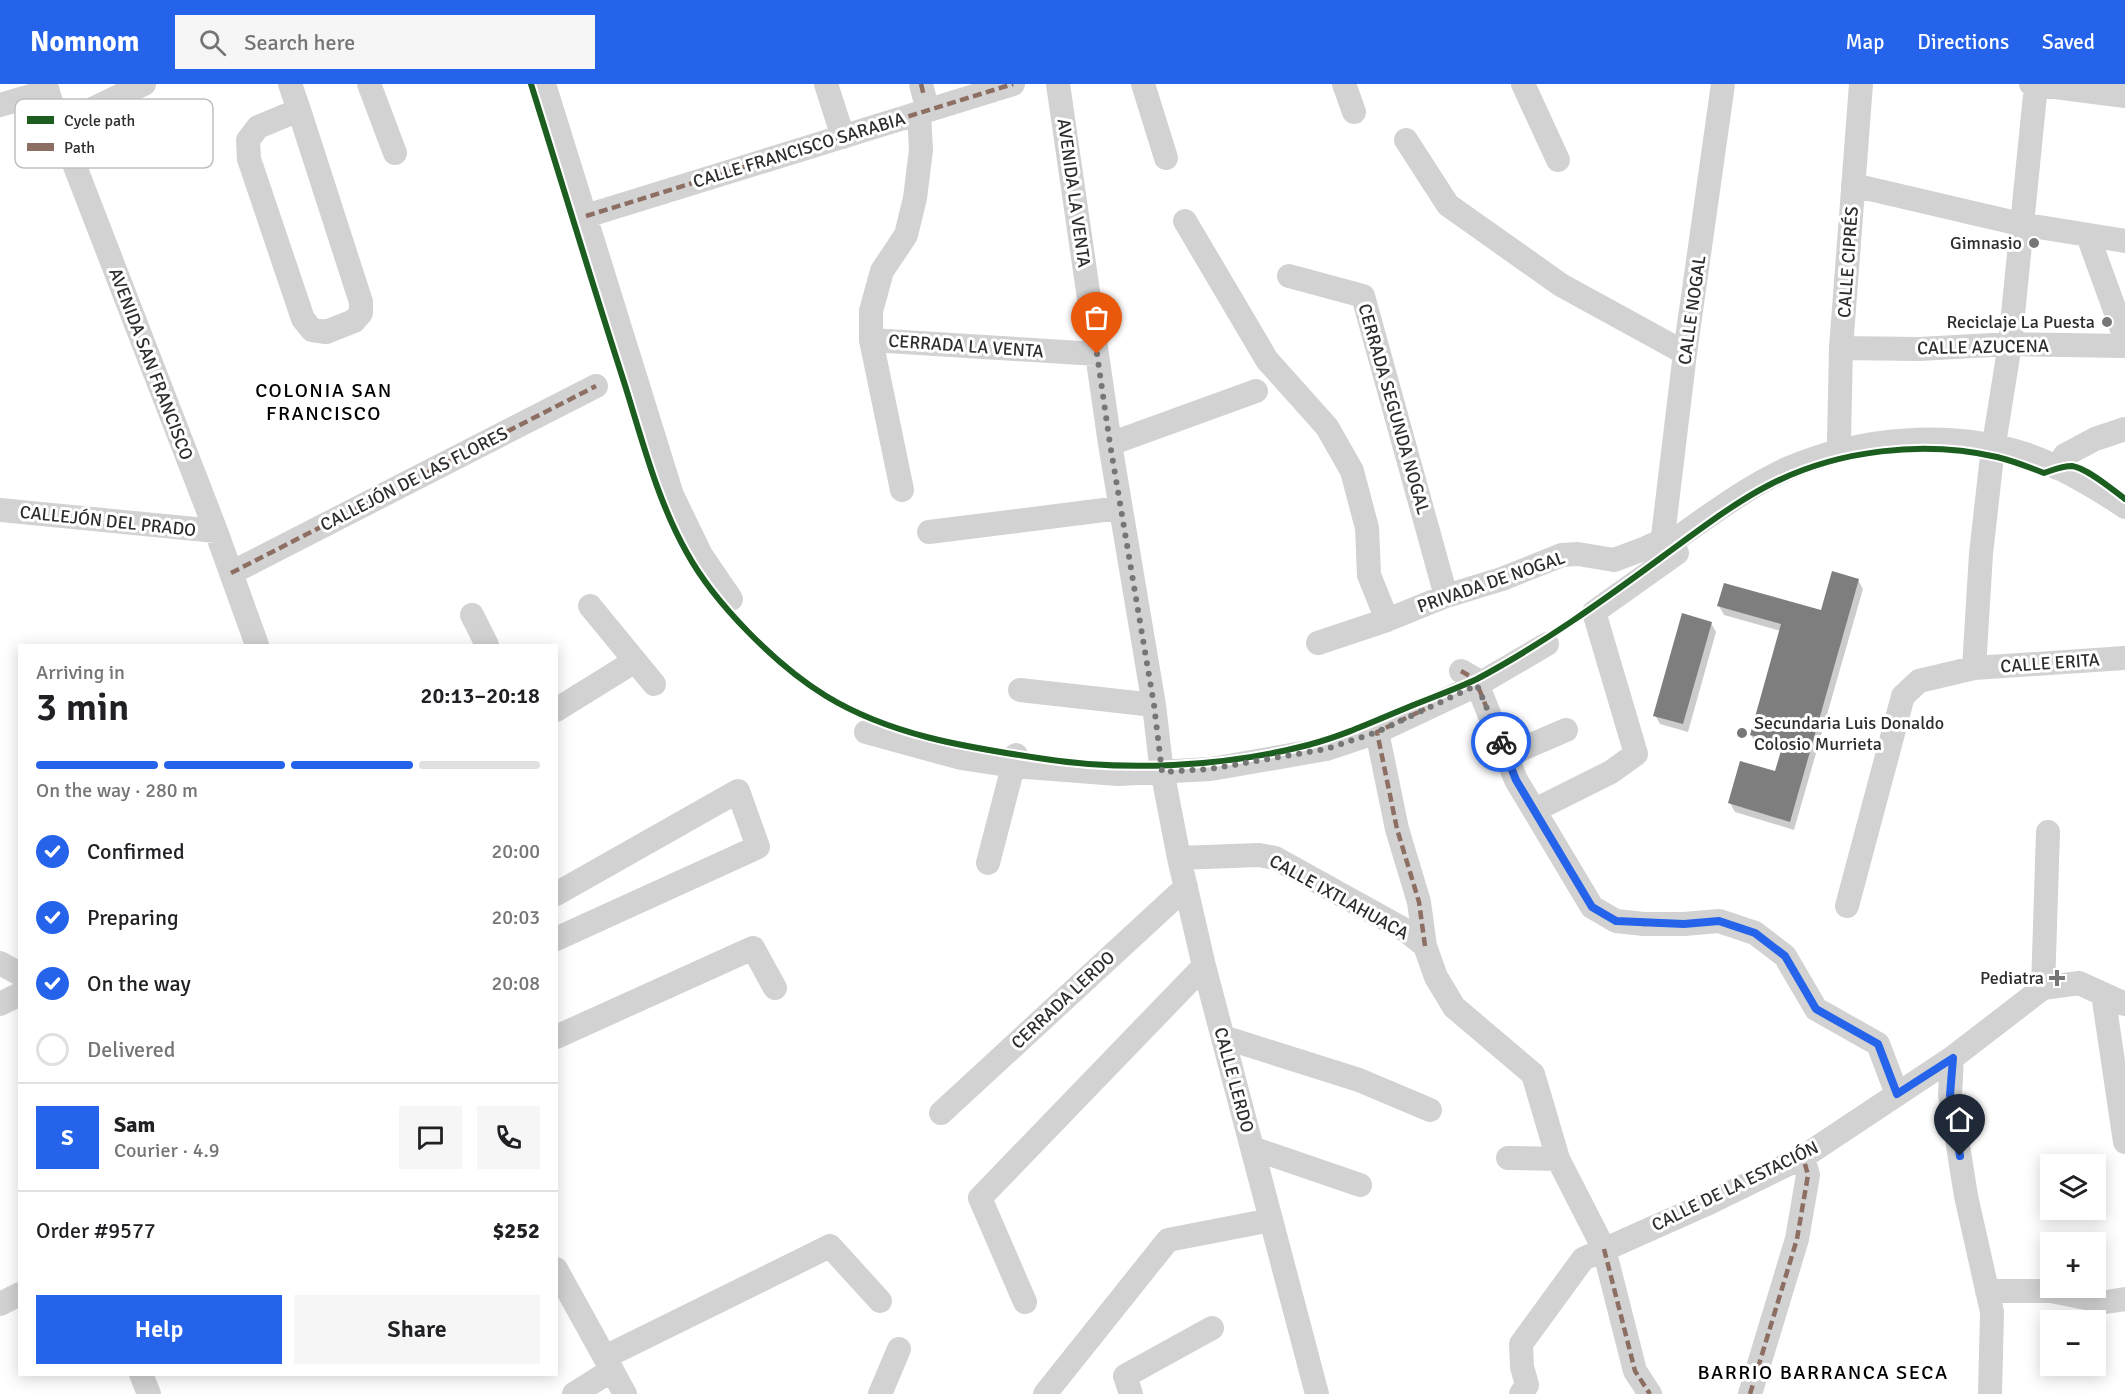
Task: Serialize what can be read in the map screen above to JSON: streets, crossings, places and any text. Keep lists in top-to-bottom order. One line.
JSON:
{"streets":{"street":["CALLE FRANCISCO SARABIA","AVENIDA LA VENTA","CALLE CIPRÉS","CALLE NOGAL","CERRADA LA VENTA","CALLE AZUCENA","AVENIDA SAN FRANCISCO","CERRADA SEGUNDA NOGAL","CALLEJÓN DE LAS FLORES","CALLEJÓN DEL PRADO","PRIVADA DE NOGAL","CALLE ERITA","CALLE IXTLAHUACA","CERRADA LERDO","CALLE LERDO","CALLE DE LA ESTACIÓN"]},"crossings":[["AVENIDA LA VENTA","CERRADA LA VENTA"],["AVENIDA LA VENTA","CALLE LERDO"],["CALLE CIPRÉS","CALLE AZUCENA"],["CALLE NOGAL","PRIVADA DE NOGAL"],["AVENIDA SAN FRANCISCO","CALLEJÓN DE LAS FLORES"],["AVENIDA SAN FRANCISCO","CALLEJÓN DEL PRADO"],["CERRADA SEGUNDA NOGAL","PRIVADA DE NOGAL"],["CALLE IXTLAHUACA","CALLE LERDO"],["CALLE IXTLAHUACA","CALLE DE LA ESTACIÓN"],["CERRADA LERDO","CALLE LERDO"]],"districts":["COLONIA SAN FRANCISCO","BARRIO BARRANCA SECA"],"places":{"other":["Gimnasio","Reciclaje La Puesta","Secundaria Luis Donaldo Colosio Murrieta"],"health":["Pediatra"]},"legend":["Cycle path","Path"],"page":{"header":"Nomnom","search":"Search here","nav":["Map","Directions","Saved"],"heading":["3 min","Arriving in","20:13–20:18"],"panel":["Sam","Courier · 4.9","Order #9577","$252"],"bar":"On the way · 280 m","list":[["Confirmed","20:00"],["Preparing","20:03"],["On the way","20:08"],"Delivered"],"round":"S","map_buttons":["+","−"],"buttons":["Help","Share"]}}
